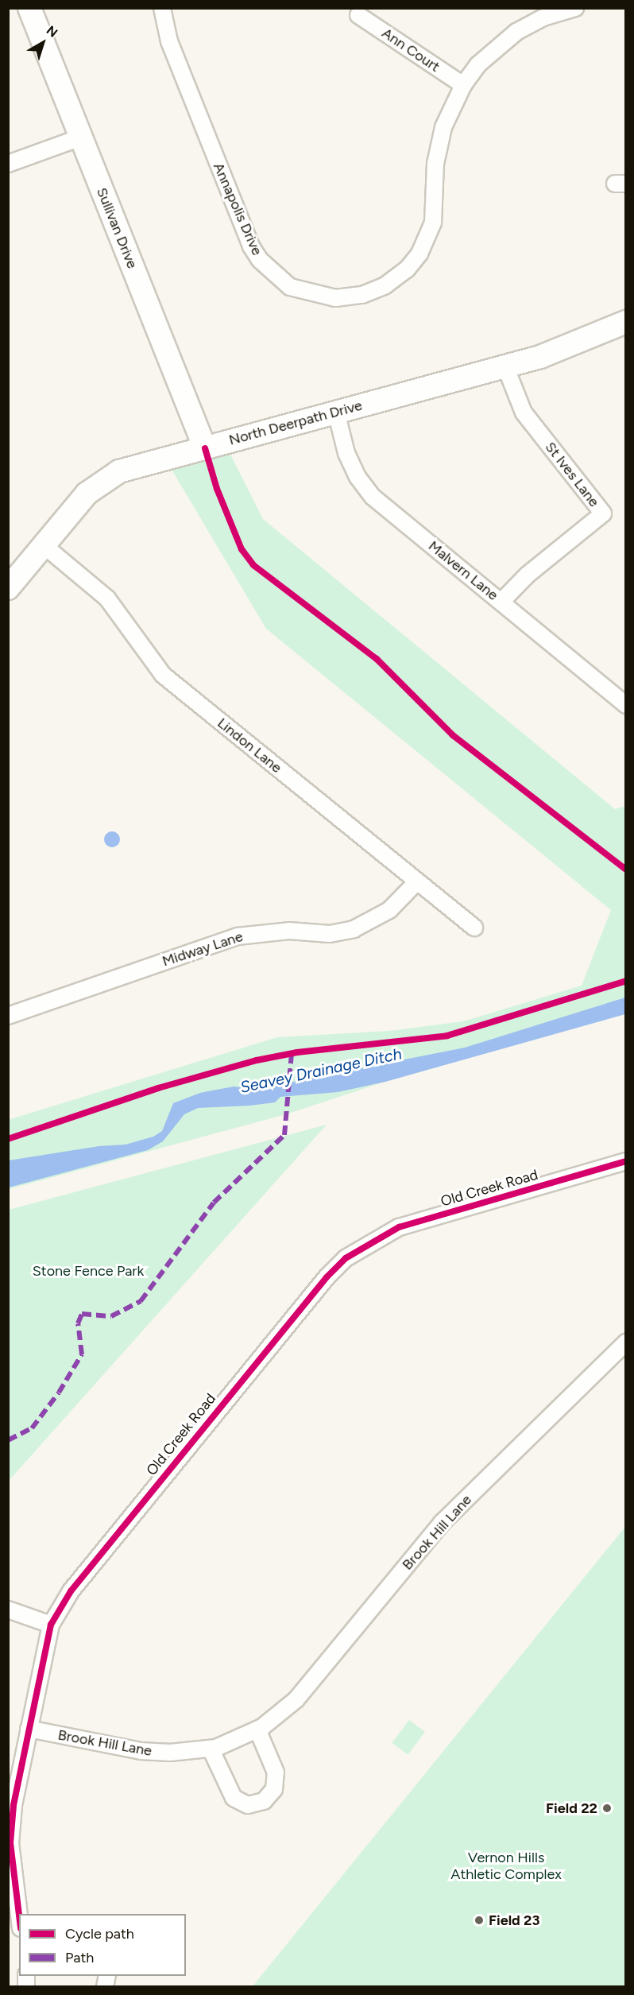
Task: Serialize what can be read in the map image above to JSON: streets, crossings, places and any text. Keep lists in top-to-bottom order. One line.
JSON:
{"streets":{"street":["Ann Court","Annapolis Drive","Sullivan Drive","North Deerpath Drive","St Ives Lane","Malvern Lane","Lindon Lane","Midway Lane","Old Creek Road","Brook Hill Lane"]},"crossings":[["Ann Court","Annapolis Drive"],["Sullivan Drive","North Deerpath Drive"],["North Deerpath Drive","St Ives Lane"],["North Deerpath Drive","Malvern Lane"],["North Deerpath Drive","Lindon Lane"],["St Ives Lane","Malvern Lane"],["Lindon Lane","Midway Lane"],["Old Creek Road","Brook Hill Lane"]],"water":["Seavey Drainage Ditch"],"parks":["Stone Fence Park","Vernon Hills Athletic Complex"],"places":["Field 22","Field 23"],"legend":["Cycle path","Path"],"north":"top right"}
